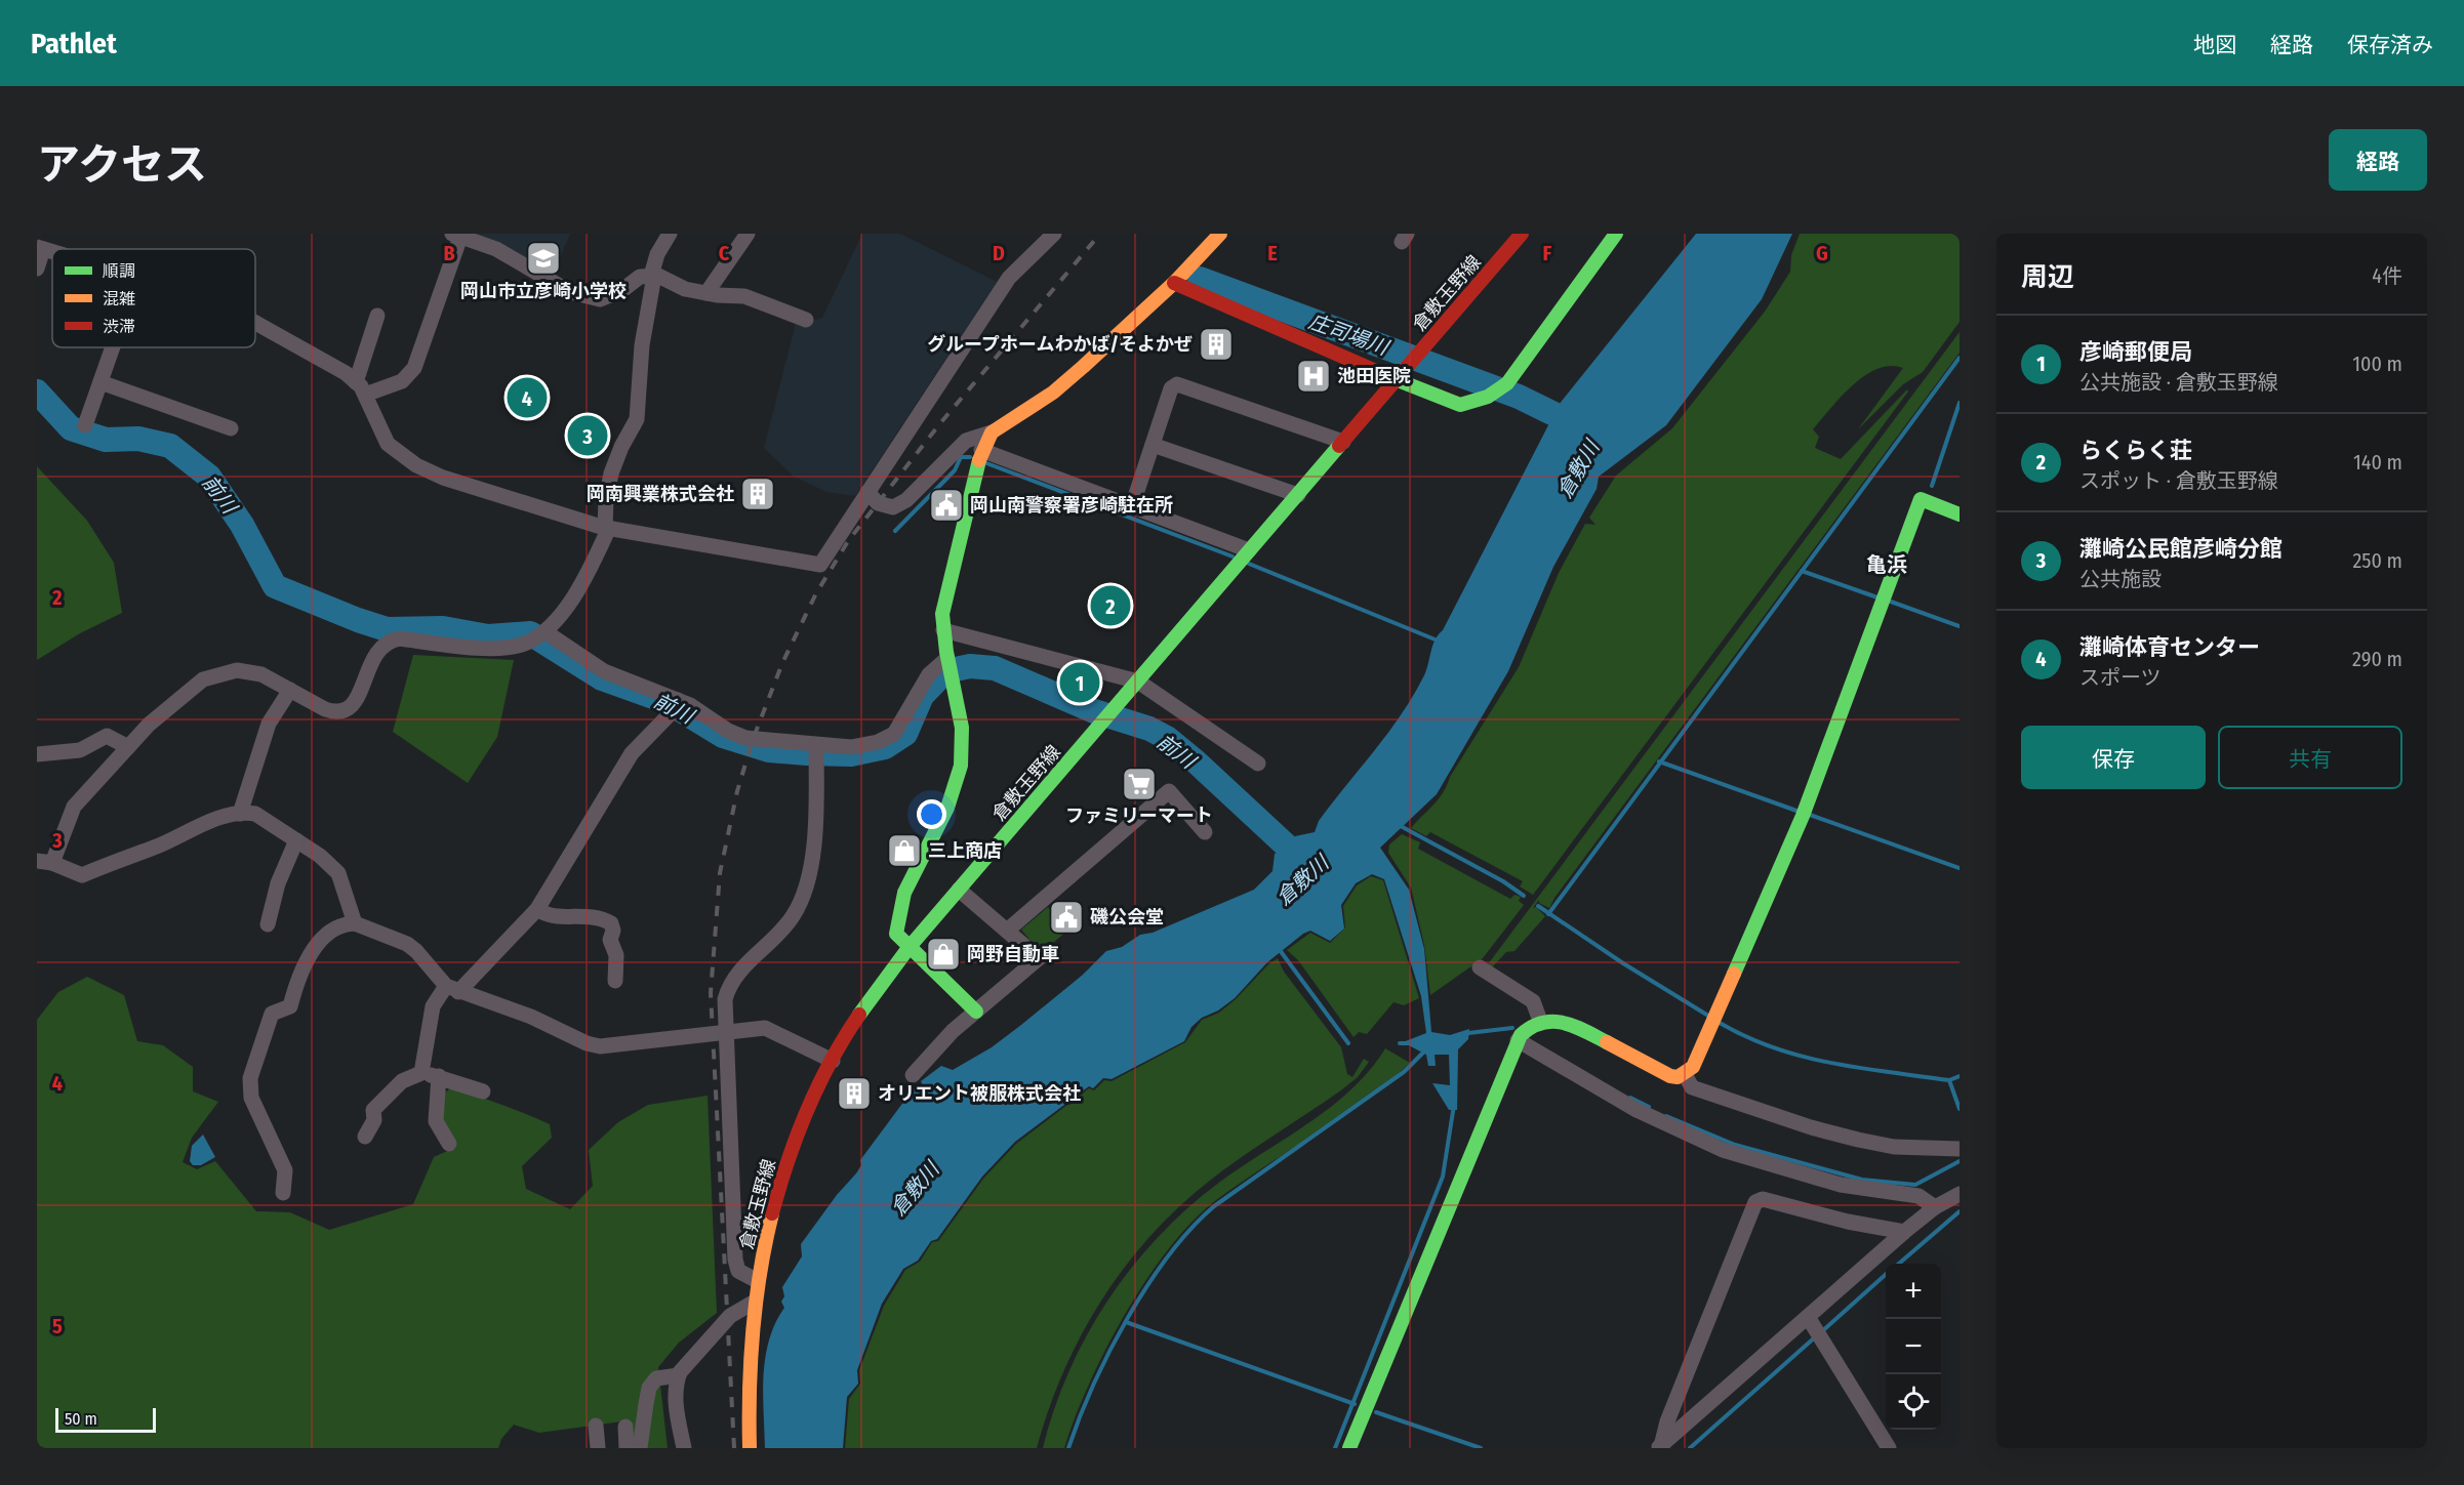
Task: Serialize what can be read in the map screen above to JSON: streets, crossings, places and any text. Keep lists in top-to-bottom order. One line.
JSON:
{"streets":{"street":["倉敷玉野線"]},"districts":["亀浜"],"water":["庄司場川","倉敷川","前川"],"places":{"school or university":["岡山市立彦崎小学校"],"building":["グループホームわかば/そよかぜ","岡南興業株式会社","オリエント被服株式会社"],"hospital":["池田医院"],"public building":["岡山南警察署彦崎駐在所","磯公会堂"],"supermarket":["ファミリーマート"],"shop":["三上商店","岡野自動車"]},"legend":["順調","混雑","渋滞"],"scale_bar":"50 m","page":{"header":"Pathlet","nav":["地図","経路","保存済み"],"title":"アクセス","buttons":["経路",["保存","共有"]],"heading":["周辺","4件"],"list":[{"mark":"1","name":"彦崎郵便局","note":"公共施設 · 倉敷玉野線","value":"100 m"},{"mark":"2","name":"らくらく荘","note":"スポット · 倉敷玉野線","value":"140 m"},{"mark":"3","name":"灘崎公民館彦崎分館","note":"公共施設","value":"250 m"},{"mark":"4","name":"灘崎体育センター","note":"スポーツ","value":"290 m"}],"pins":["4","3","2","1"],"map_buttons":["+","−"],"scale":"50 m"},"grid":{"columns":["B","C","D","E","F","G"],"rows":["2","3","4","5"]}}
